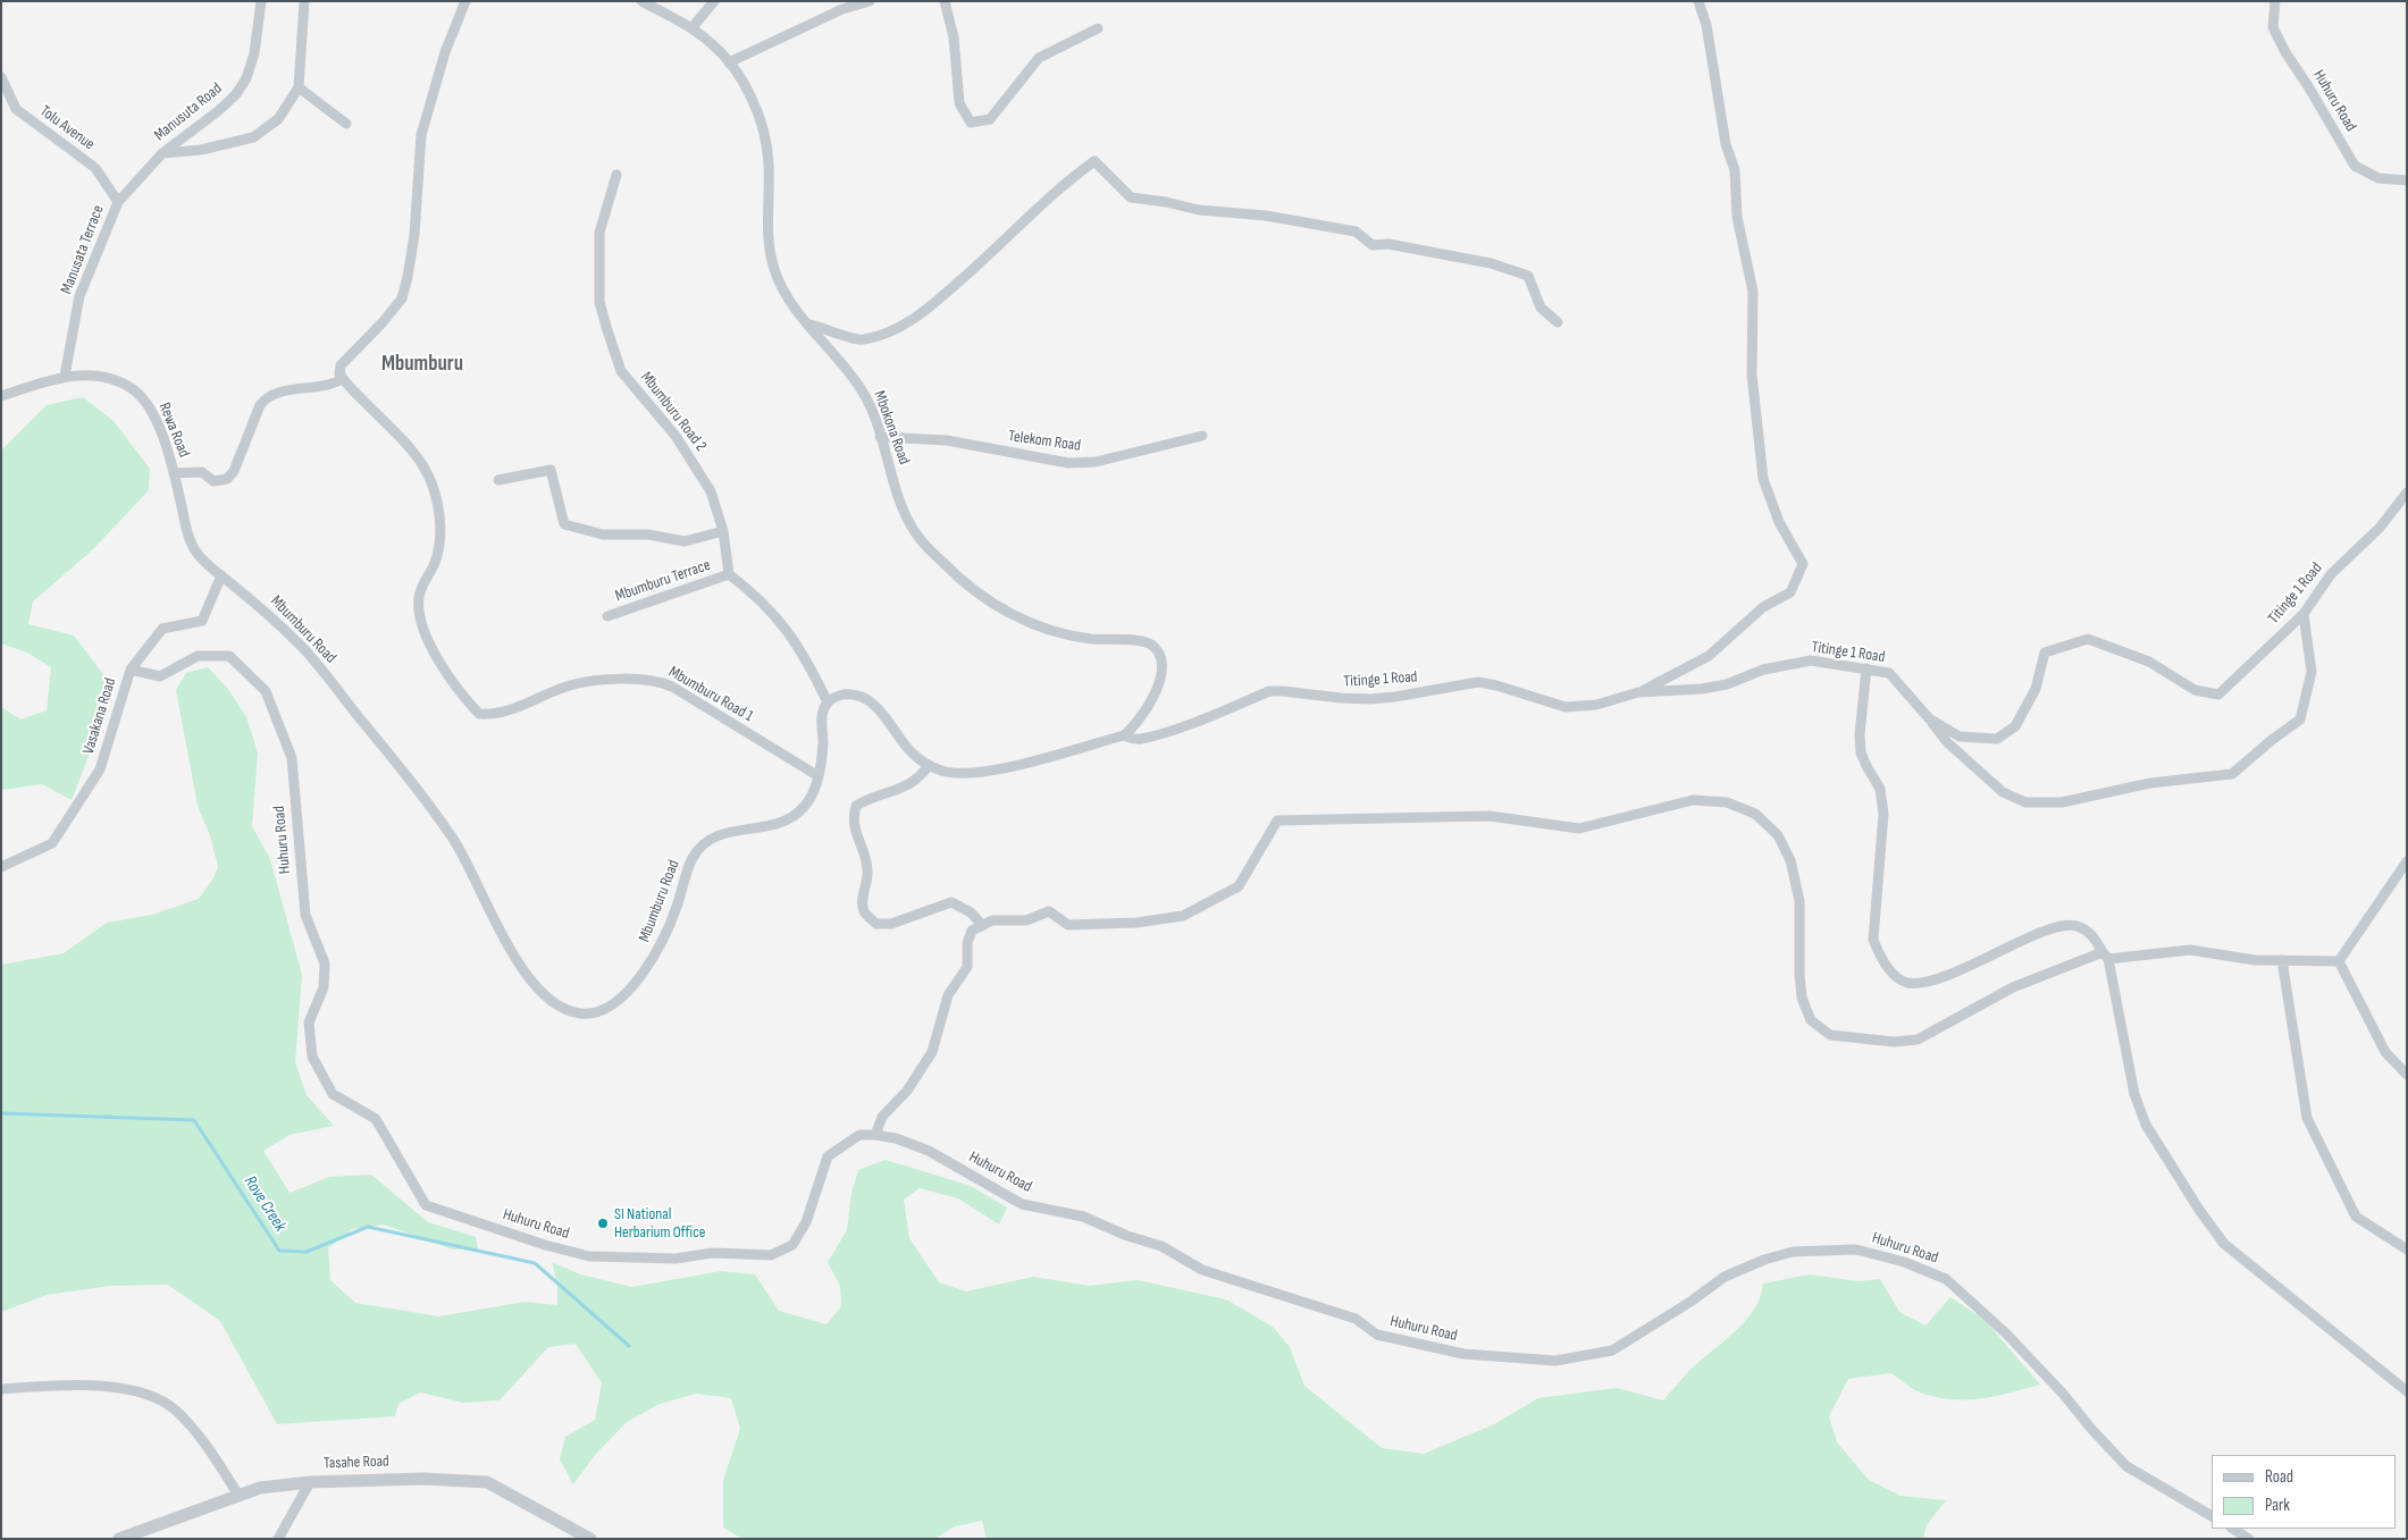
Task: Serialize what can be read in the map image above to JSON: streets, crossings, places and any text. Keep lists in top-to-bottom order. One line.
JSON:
{"streets":{"street":["Huhuru Road","Manusuta Road","Tolu Avenue","Manusata Terrace","Mbumburu Road 2","Mbokona Road","Rewa Road","Telekom Road","Mbumburu Terrace","Titinge 1 Road","Mbumburu Road","Mbumburu Road 1","Vasakana Road","Tasahe Road"]},"crossings":[["Huhuru Road","Vasakana Road"],["Manusuta Road","Tolu Avenue"],["Manusuta Road","Manusata Terrace"],["Tolu Avenue","Manusata Terrace"],["Manusata Terrace","Rewa Road"],["Mbumburu Road 2","Mbumburu Terrace"],["Mbokona Road","Telekom Road"],["Mbokona Road","Titinge 1 Road"],["Rewa Road","Mbumburu Road"],["Rewa Road","Vasakana Road"],["Mbumburu Road","Mbumburu Road 1"],["Mbumburu Road","Vasakana Road"]],"districts":["Mbumburu"],"water":["Rove Creek"],"places":["SI National Herbarium Office"],"legend":["Road","Park"]}
